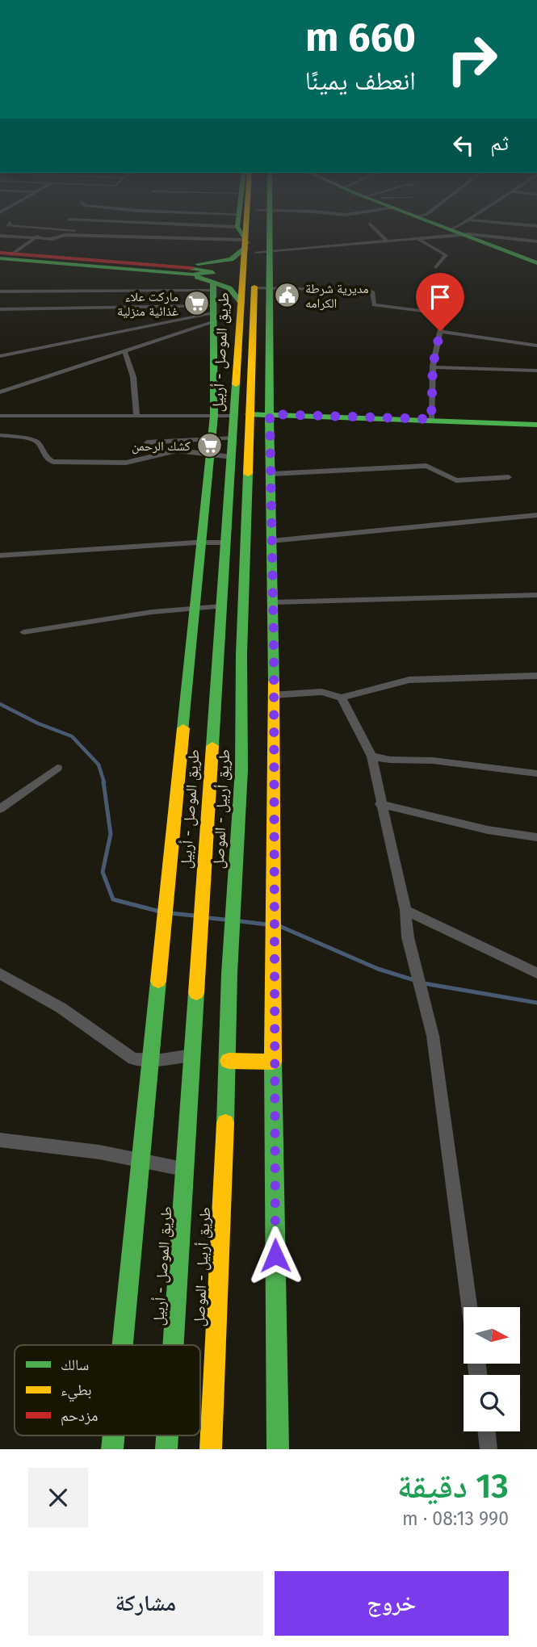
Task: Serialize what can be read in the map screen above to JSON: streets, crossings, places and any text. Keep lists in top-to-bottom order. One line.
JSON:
{"streets":{"main road":["طريق الموصل - أربيل","طريق أربيل - الموصل"]},"crossings":[["طريق الموصل - أربيل","طريق أربيل - الموصل"]],"places":{"public building":["مديرية شرطة الكرامه"],"supermarket":["ماركت علاء غذائية منزلية","كشك الرحمن"]},"legend":["سالك","بطيء","مزدحم"],"north":"right","page":{"turn":["660 m","انعطف يمينًا"],"then":"ثم","heading":["13 دقيقة","990 m · 08:13"],"buttons":["خروج","مشاركة"]}}
